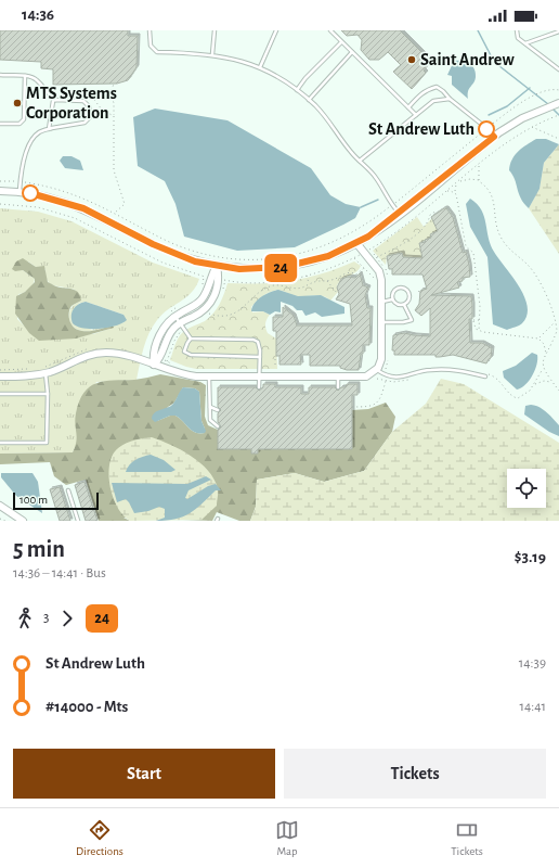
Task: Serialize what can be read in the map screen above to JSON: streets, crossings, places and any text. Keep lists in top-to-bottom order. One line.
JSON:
{"places":["Saint Andrew","MTS Systems Corporation","St Andrew Luth"],"lines":["bus line 24"],"scale_bar":"100 m","page":{"status":"14:36","on_map":"24","scale":"100 m","heading":["5 min","14:36 – 14:41 · Bus","$3.19"],"legs":["3","24"],"list":[{"name":"St Andrew Luth","value":"14:39"},{"name":"#14000 - Mts","value":"14:41"}],"buttons":["Start","Tickets"],"tabs":["Directions","Map","Tickets"]}}
